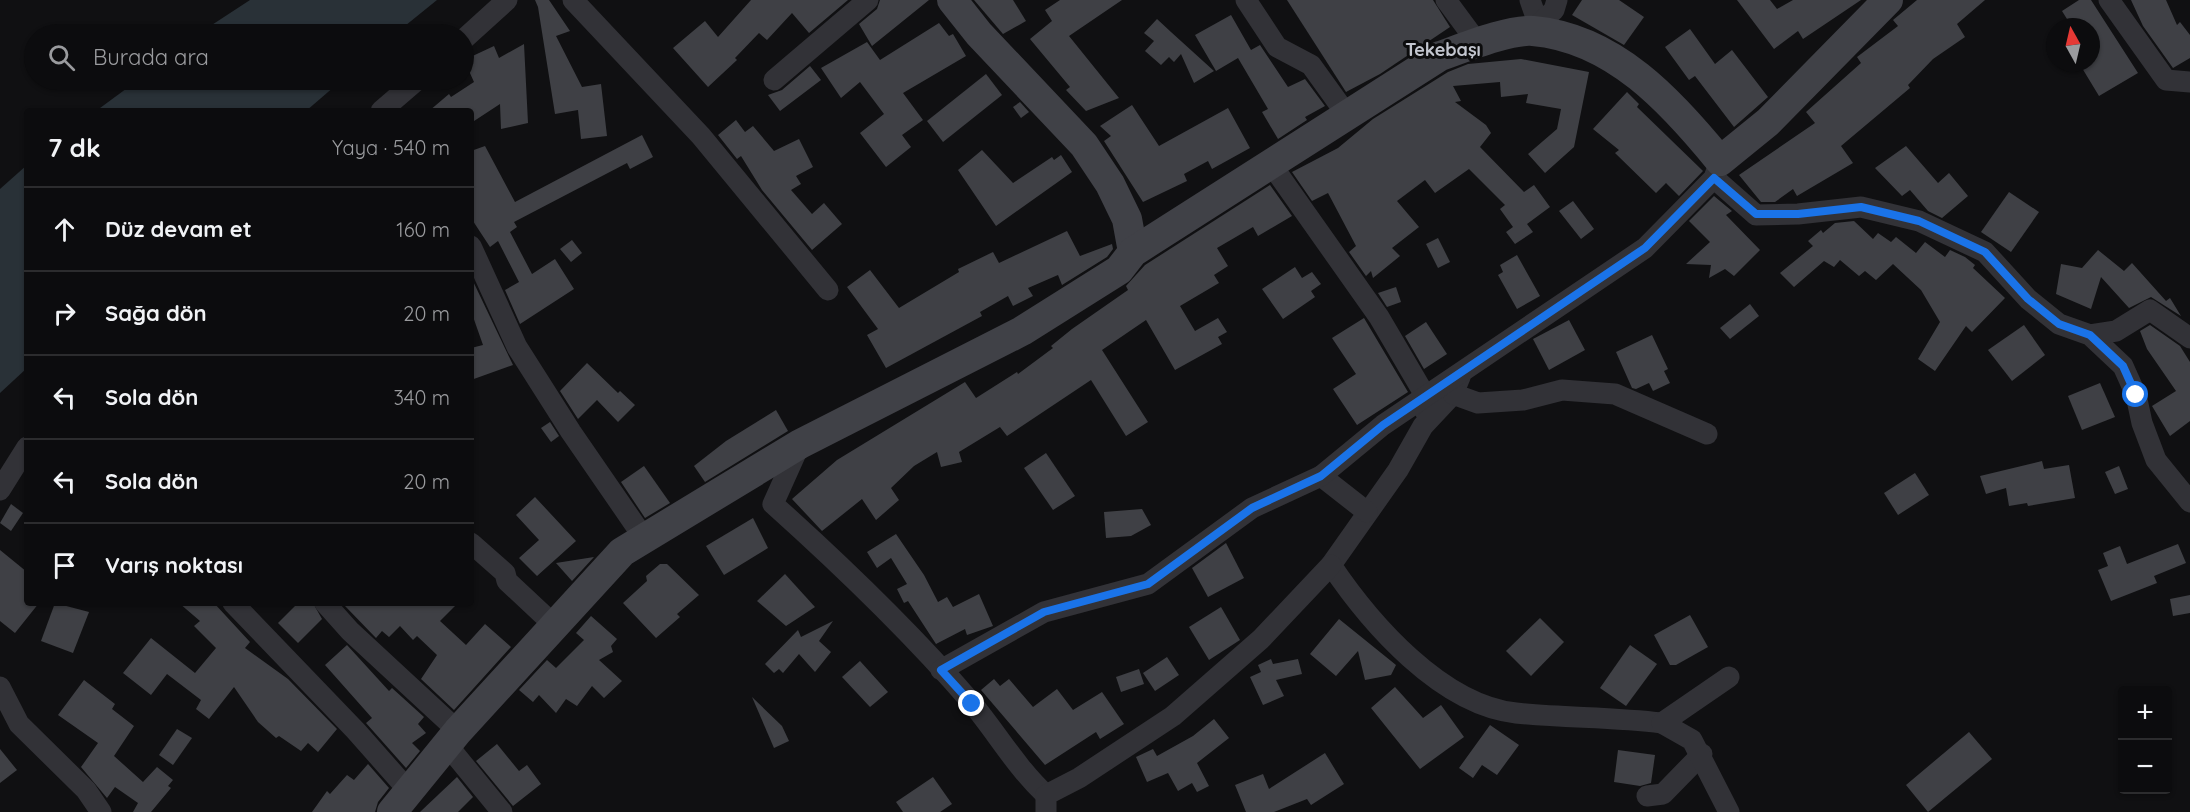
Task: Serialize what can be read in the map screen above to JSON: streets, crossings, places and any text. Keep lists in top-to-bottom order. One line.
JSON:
{"districts":["Tekebaşı"],"north":"top","page":{"search":"Burada ara","heading":["7 dk","Yaya · 540 m"],"list":[["Düz devam et","160 m"],["Sağa dön","20 m"],["Sola dön","340 m"],["Sola dön","20 m"],"Varış noktası"],"map_buttons":["+","−"]}}
